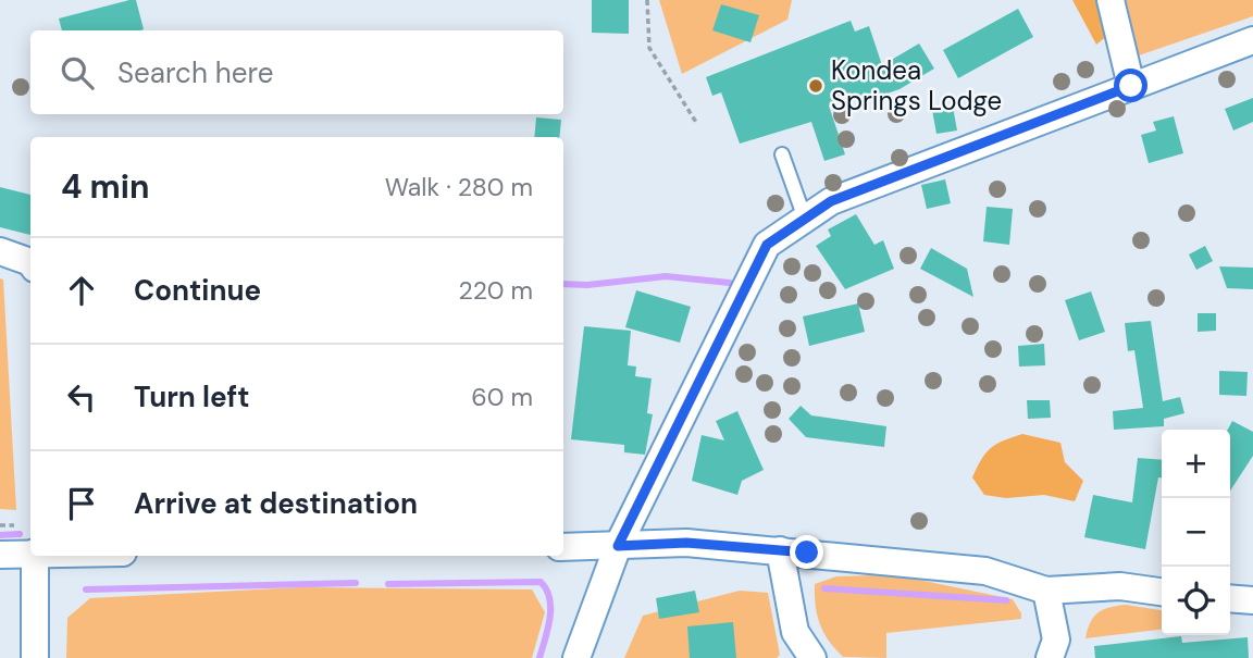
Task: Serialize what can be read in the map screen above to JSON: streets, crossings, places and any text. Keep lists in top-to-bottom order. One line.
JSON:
{"places":["Kondea Springs Lodge"],"page":{"search":"Search here","heading":["4 min","Walk · 280 m"],"list":[["Continue","220 m"],["Turn left","60 m"],"Arrive at destination"],"map_buttons":["+","−"]}}
